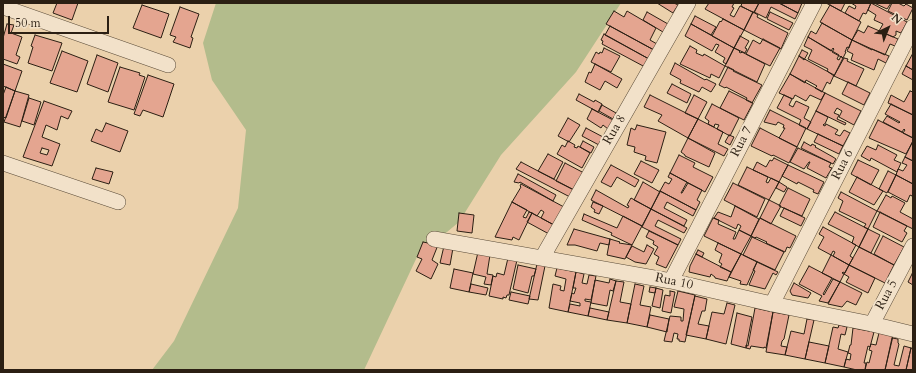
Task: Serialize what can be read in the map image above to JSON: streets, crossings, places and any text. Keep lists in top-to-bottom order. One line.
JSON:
{"streets":{"street":["Rua 8","Rua 7","Rua 6","Rua 10","Rua 5"]},"crossings":[["Rua 8","Rua 10"],["Rua 7","Rua 10"],["Rua 6","Rua 10"],["Rua 10","Rua 5"]],"scale_bar":"50 m","north":"top right"}
